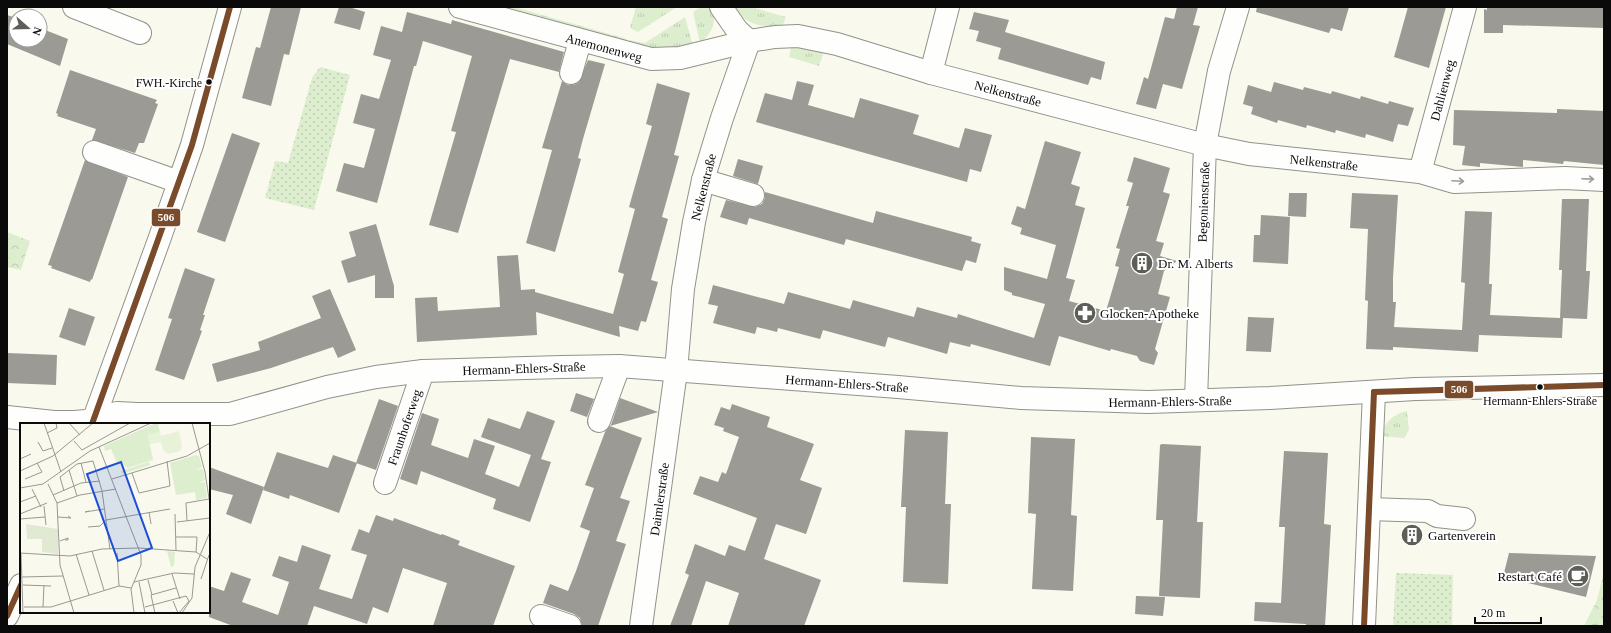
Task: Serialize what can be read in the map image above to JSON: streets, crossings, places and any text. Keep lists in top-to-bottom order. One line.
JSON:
{"streets":{"street":["Anemonenweg","Dahlienweg","Nelkenstraße","Begonienstraße","Hermann-Ehlers-Straße","Fraunhoferweg","Daimlerstraße"]},"crossings":[["Anemonenweg","Nelkenstraße"],["Dahlienweg","Nelkenstraße"],["Nelkenstraße","Begonienstraße"],["Nelkenstraße","Hermann-Ehlers-Straße"],["Nelkenstraße","Daimlerstraße"],["Begonienstraße","Hermann-Ehlers-Straße"],["Hermann-Ehlers-Straße","Fraunhoferweg"],["Hermann-Ehlers-Straße","Daimlerstraße"]],"places":{"other":["FWH.-Kirche","Hermann-Ehlers-Straße"],"building":["Dr. M. Alberts","Gartenverein"],"pharmacy":["Glocken-Apotheke"],"cafe":["Restart Café"]},"lines":["transit line 506"],"scale_bar":"20 m","north":"right"}
